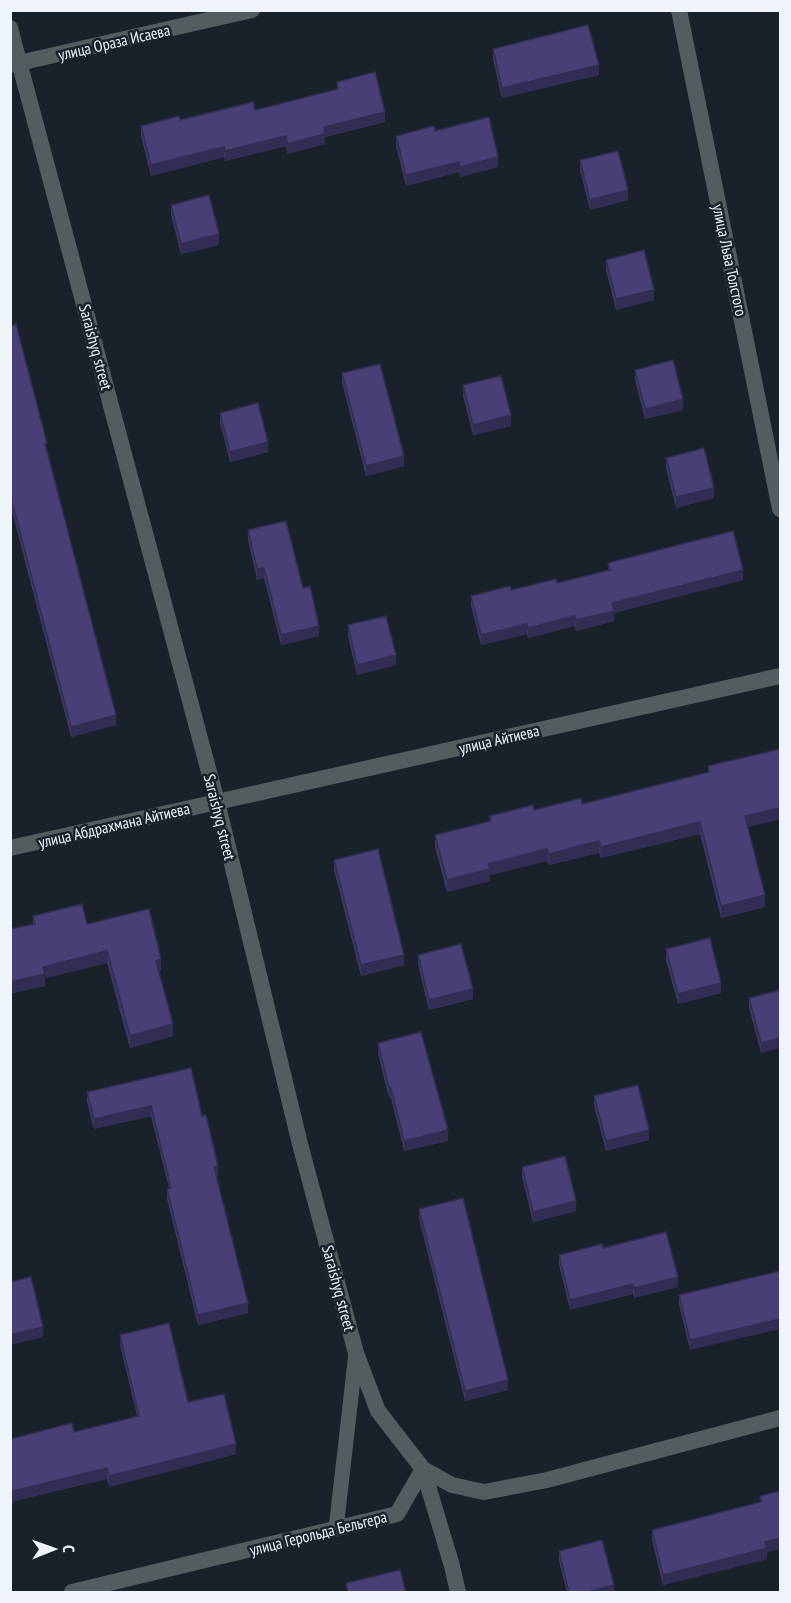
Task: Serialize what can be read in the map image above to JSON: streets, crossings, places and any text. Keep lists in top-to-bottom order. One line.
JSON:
{"streets":{"street":["улица Ораза Исаева","улица Льва Толстого","Saraishyq street","улица Айтиева","улица Абдрахмана Айтиева","улица Герольда Бельгера"]},"crossings":[["улица Ораза Исаева","Saraishyq street"],["Saraishyq street","улица Айтиева"],["Saraishyq street","улица Абдрахмана Айтиева"],["Saraishyq street","улица Герольда Бельгера"],["улица Айтиева","улица Абдрахмана Айтиева"]],"north":"right"}
